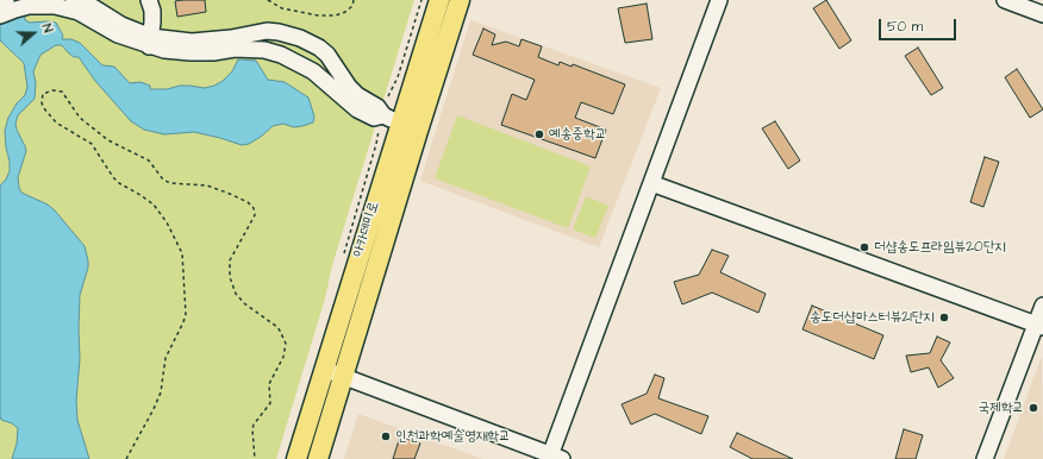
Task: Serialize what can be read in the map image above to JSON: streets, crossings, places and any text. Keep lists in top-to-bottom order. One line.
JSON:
{"streets":{"main road":["아카데미로"]},"places":["예송중학교","더샵송도프라임뷰20단지","송도더샵마스터뷰21단지","국제학교","인천과학예술영재학교"],"scale_bar":"50 m","north":"right"}
